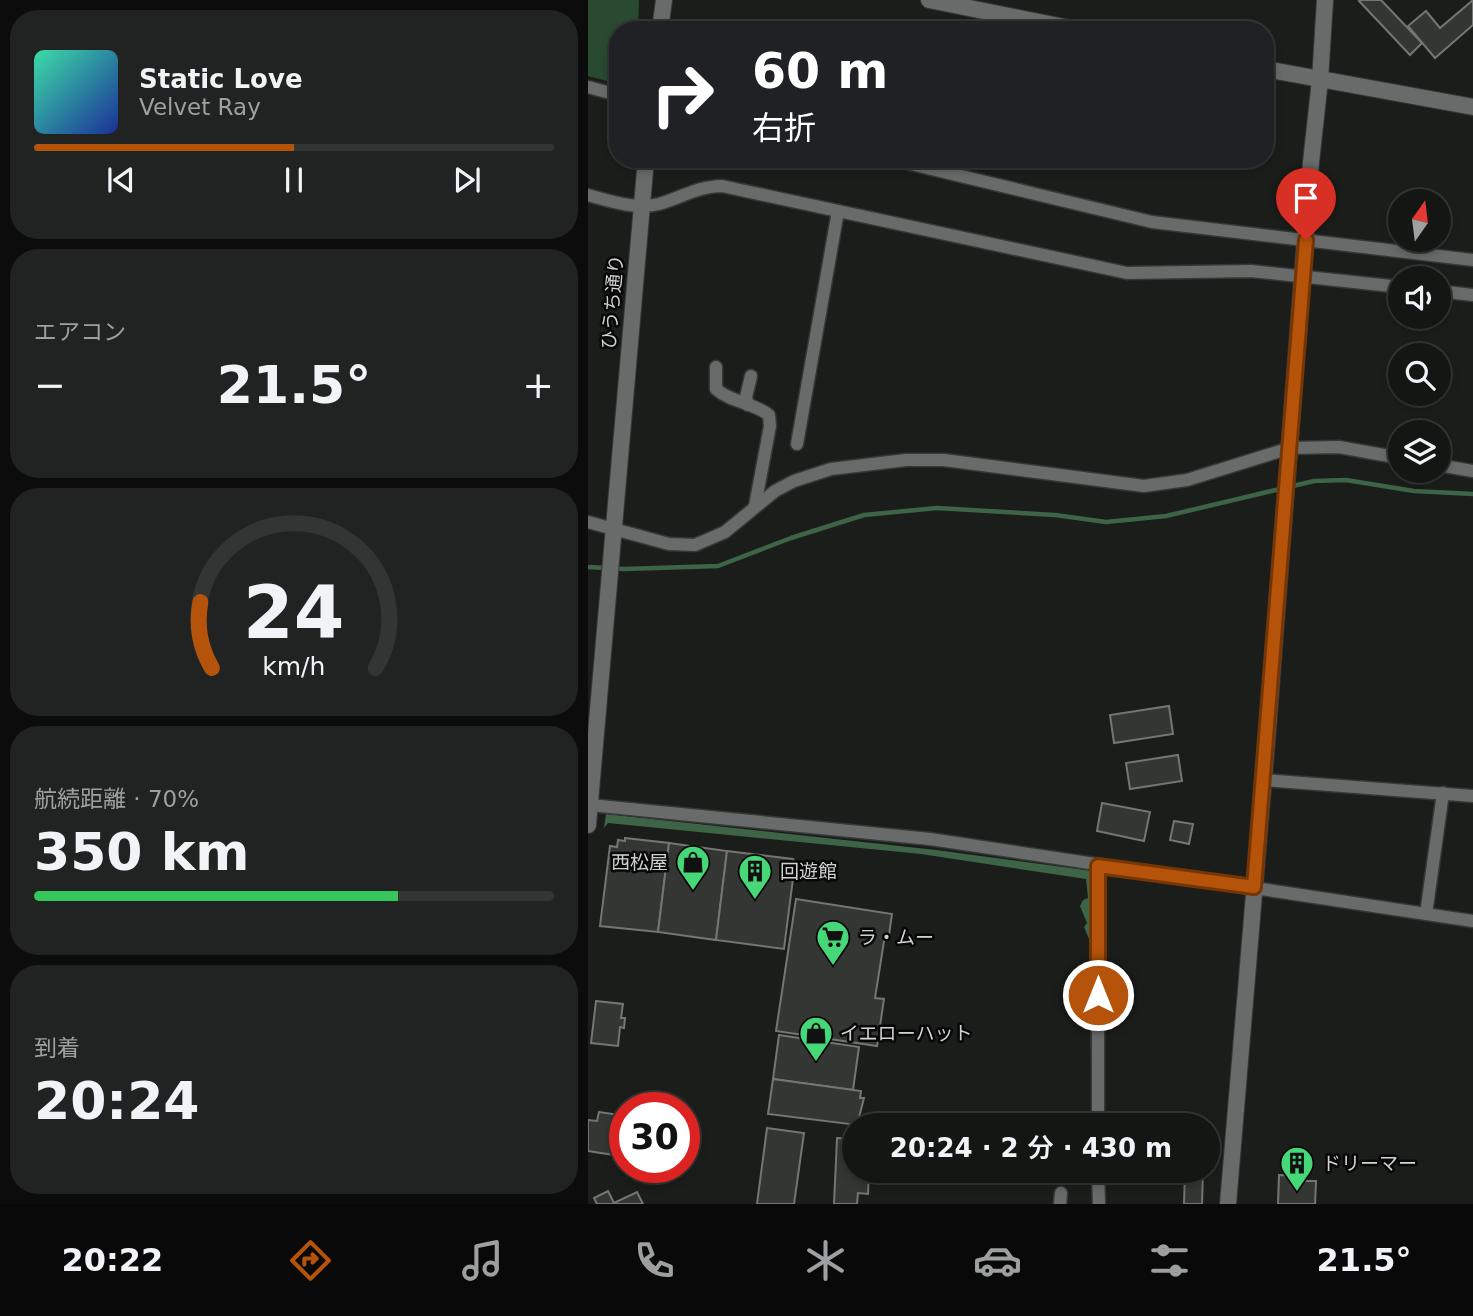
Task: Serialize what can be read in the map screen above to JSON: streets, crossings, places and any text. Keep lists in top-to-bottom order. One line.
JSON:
{"streets":{"street":["ひうち通り"]},"places":{"shop":["西松屋","イエローハット"],"building":["回遊館","ドリーマー"],"supermarket":["ラ・ムー"]},"north":"top","page":{"turn":["60 m","右折"],"song":["Static Love","Velvet Ray"],"tile":["エアコン",["航続距離 · 70%","350 km"],["到着","20:24"]],"heat":["−","21.5°","+"],"limit":"30","trip":"20:24 · 2 分 · 430 m","tabs":["20:22","21.5°"],"gauge":["24","km/h"]}}
